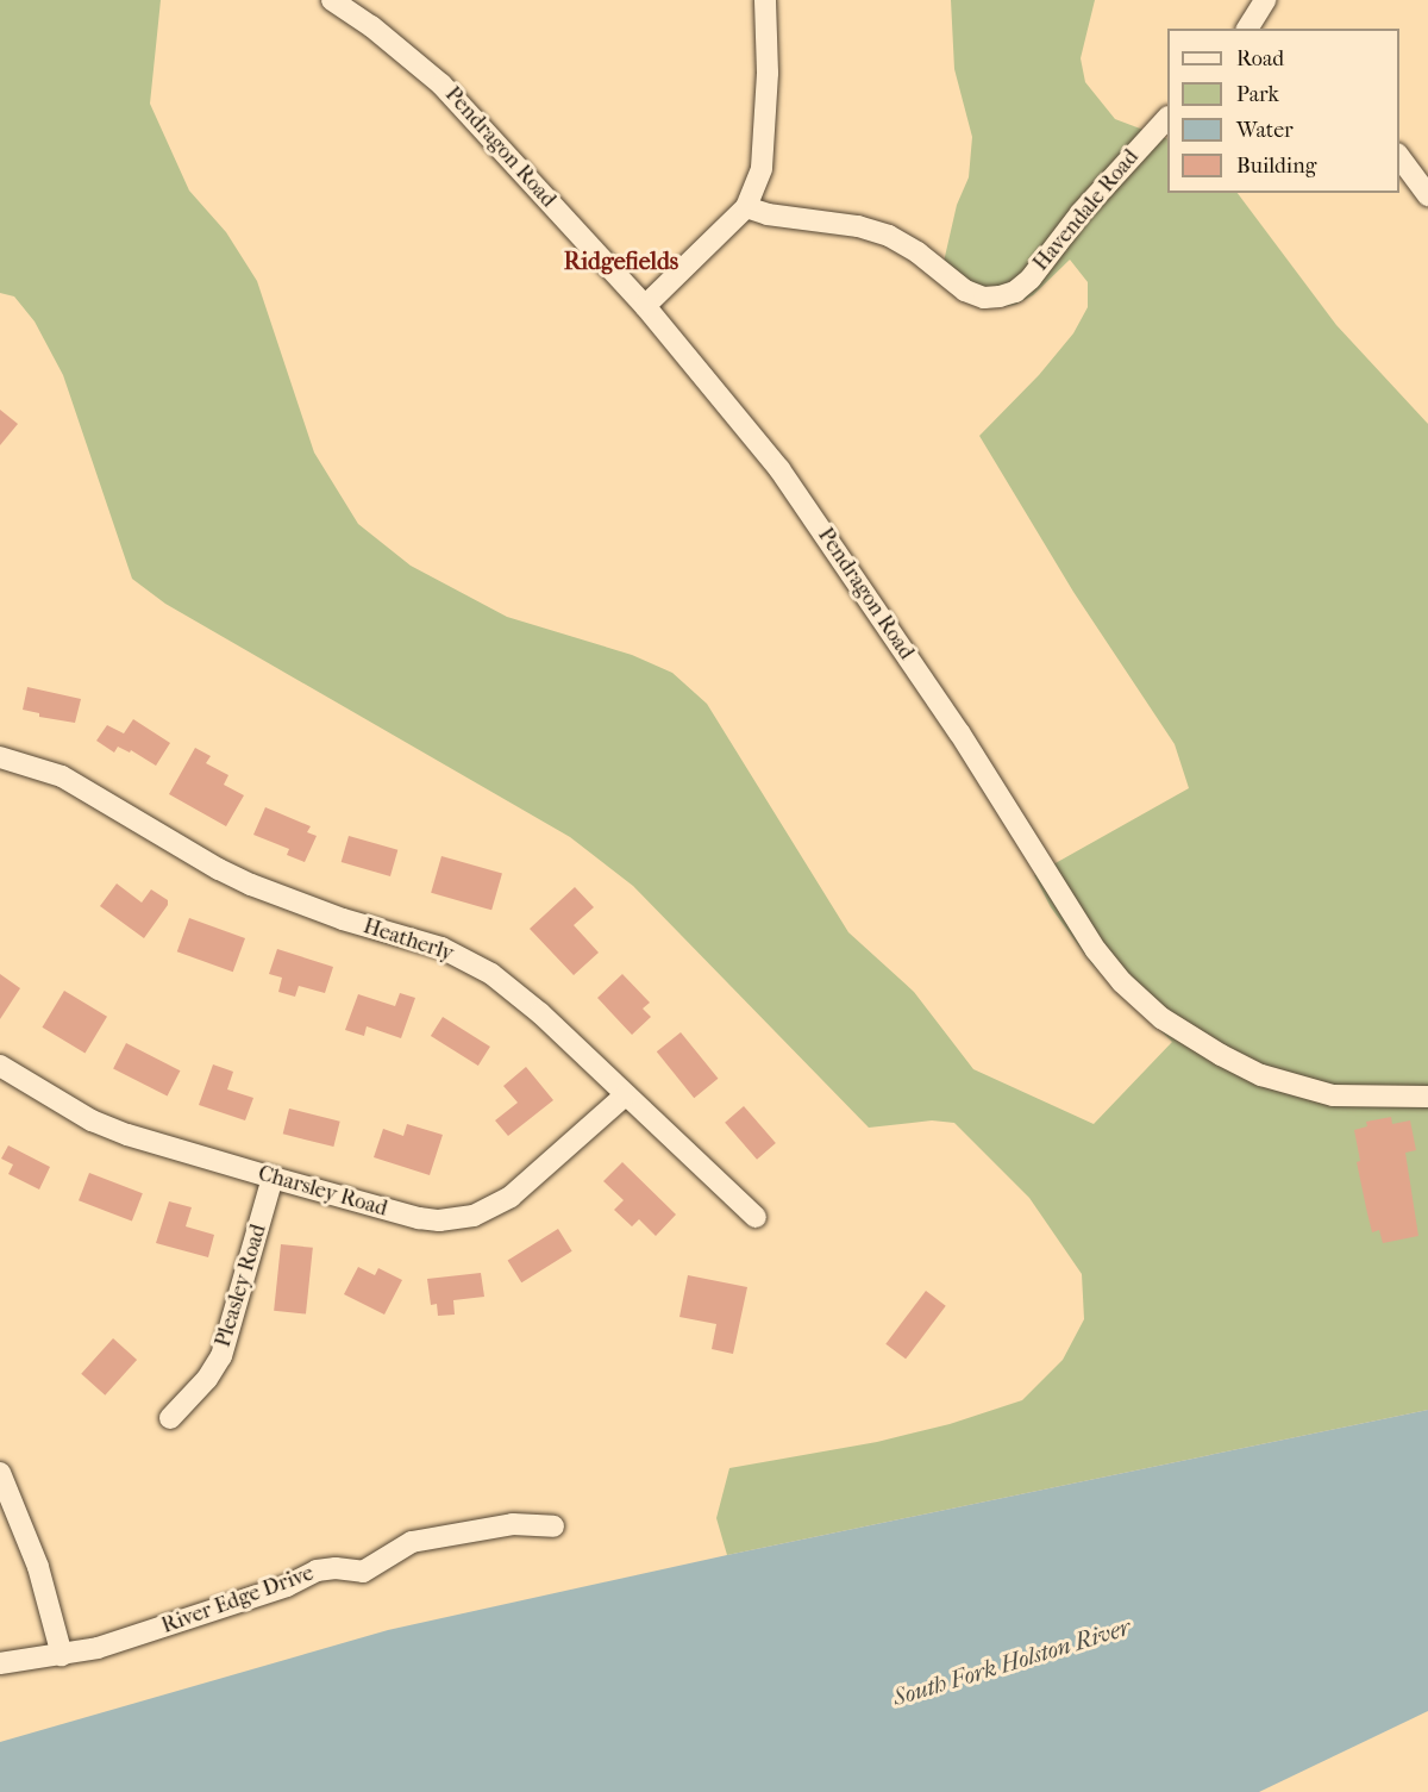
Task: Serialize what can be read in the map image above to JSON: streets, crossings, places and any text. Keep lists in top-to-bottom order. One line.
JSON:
{"streets":{"street":["Pendragon Road","Havendale Road","Heatherly","Charsley Road","Pleasley Road","River Edge Drive"]},"crossings":[["Heatherly","Charsley Road"],["Charsley Road","Pleasley Road"]],"districts":["Ridgefields"],"water":["South Fork Holston River"],"legend":["Road","Park","Water","Building"]}
